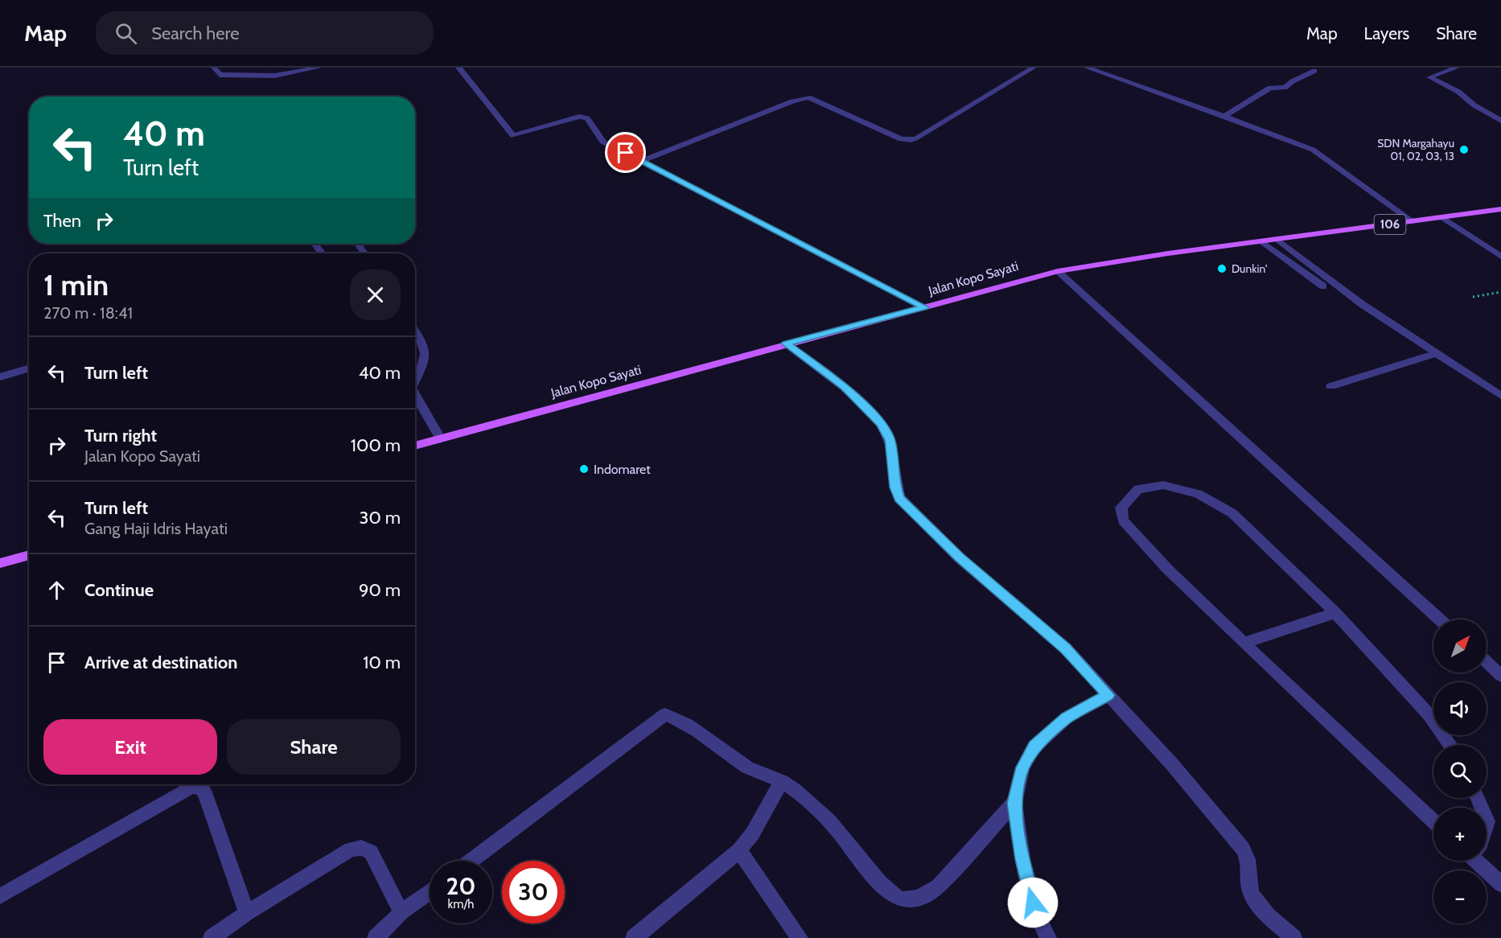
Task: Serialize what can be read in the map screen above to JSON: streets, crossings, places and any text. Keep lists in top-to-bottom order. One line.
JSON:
{"streets":{"main road":["106","Jalan Kopo Sayati"]},"places":["SDN Margahayu 01, 02, 03, 13","Dunkin'","Indomaret"],"north":"top right","page":{"header":"Map","search":"Search here","nav":["Map","Layers","Share"],"turn":["40 m","Turn left"],"then":"Then","heading":["1 min","270 m · 18:41"],"list":[{"name":"Turn left","value":"40 m"},{"name":"Turn right","note":"Jalan Kopo Sayati","value":"100 m"},{"name":"Turn left","note":"Gang Haji Idris Hayati","value":"30 m"},{"name":"Continue","value":"90 m"},{"name":"Arrive at destination","value":"10 m"}],"map_buttons":["+","−"],"buttons":["Exit","Share"],"speed":"20 km/h","limit":"30"}}
